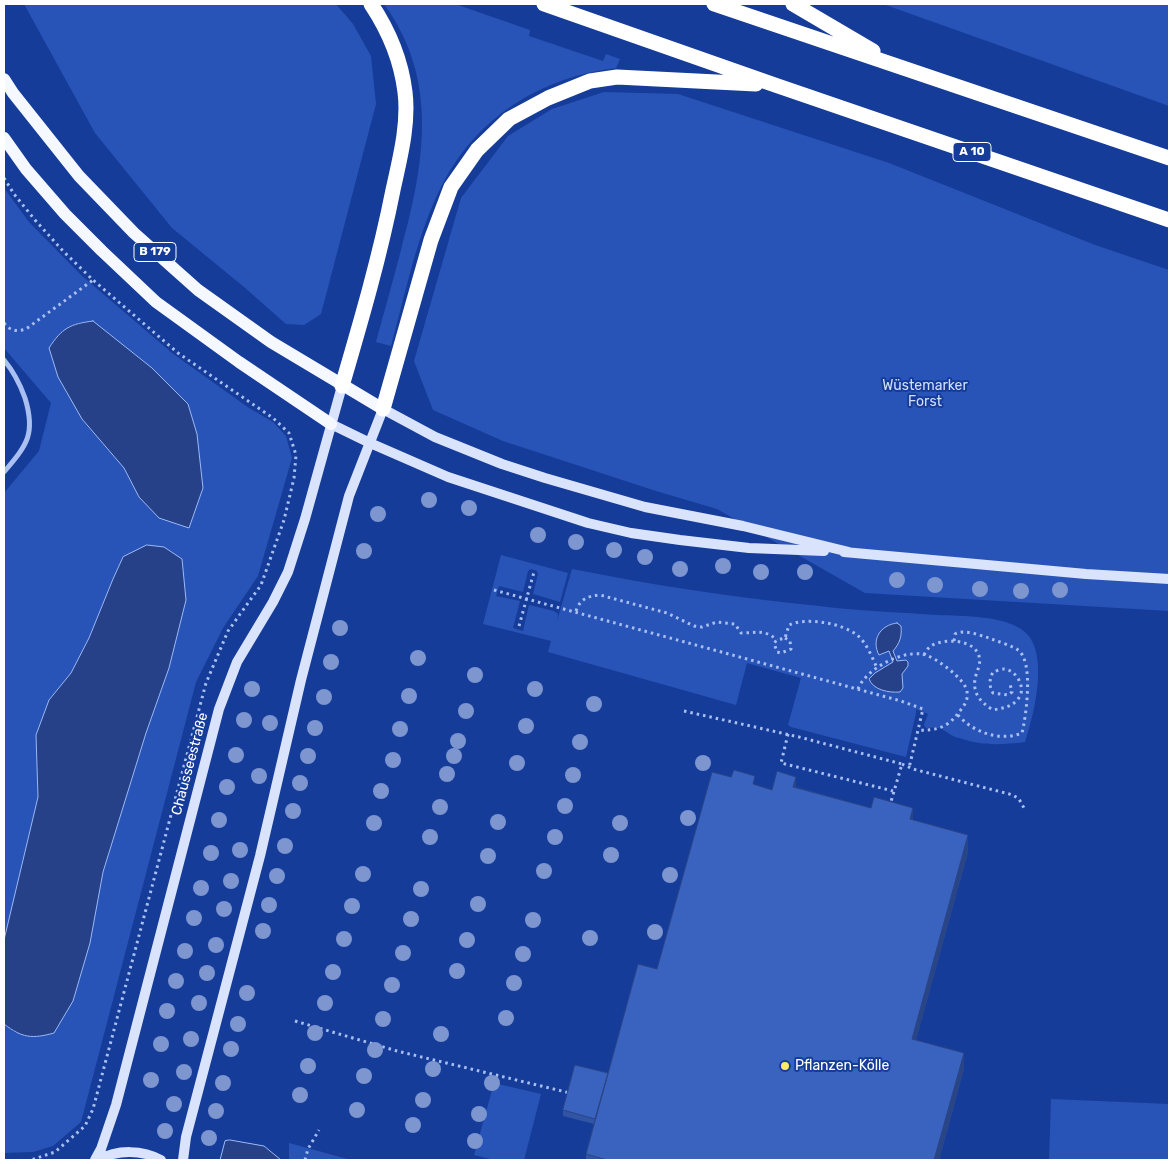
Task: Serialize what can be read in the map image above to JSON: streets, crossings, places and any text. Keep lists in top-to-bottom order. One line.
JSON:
{"streets":{"highway":["A 10"],"main road":["B 179"],"street":["Chausseestraße"]},"crossings":[["B 179","Chausseestraße"]],"parks":["Wüstemarker Forst"],"places":["Pflanzen-Kölle"]}
